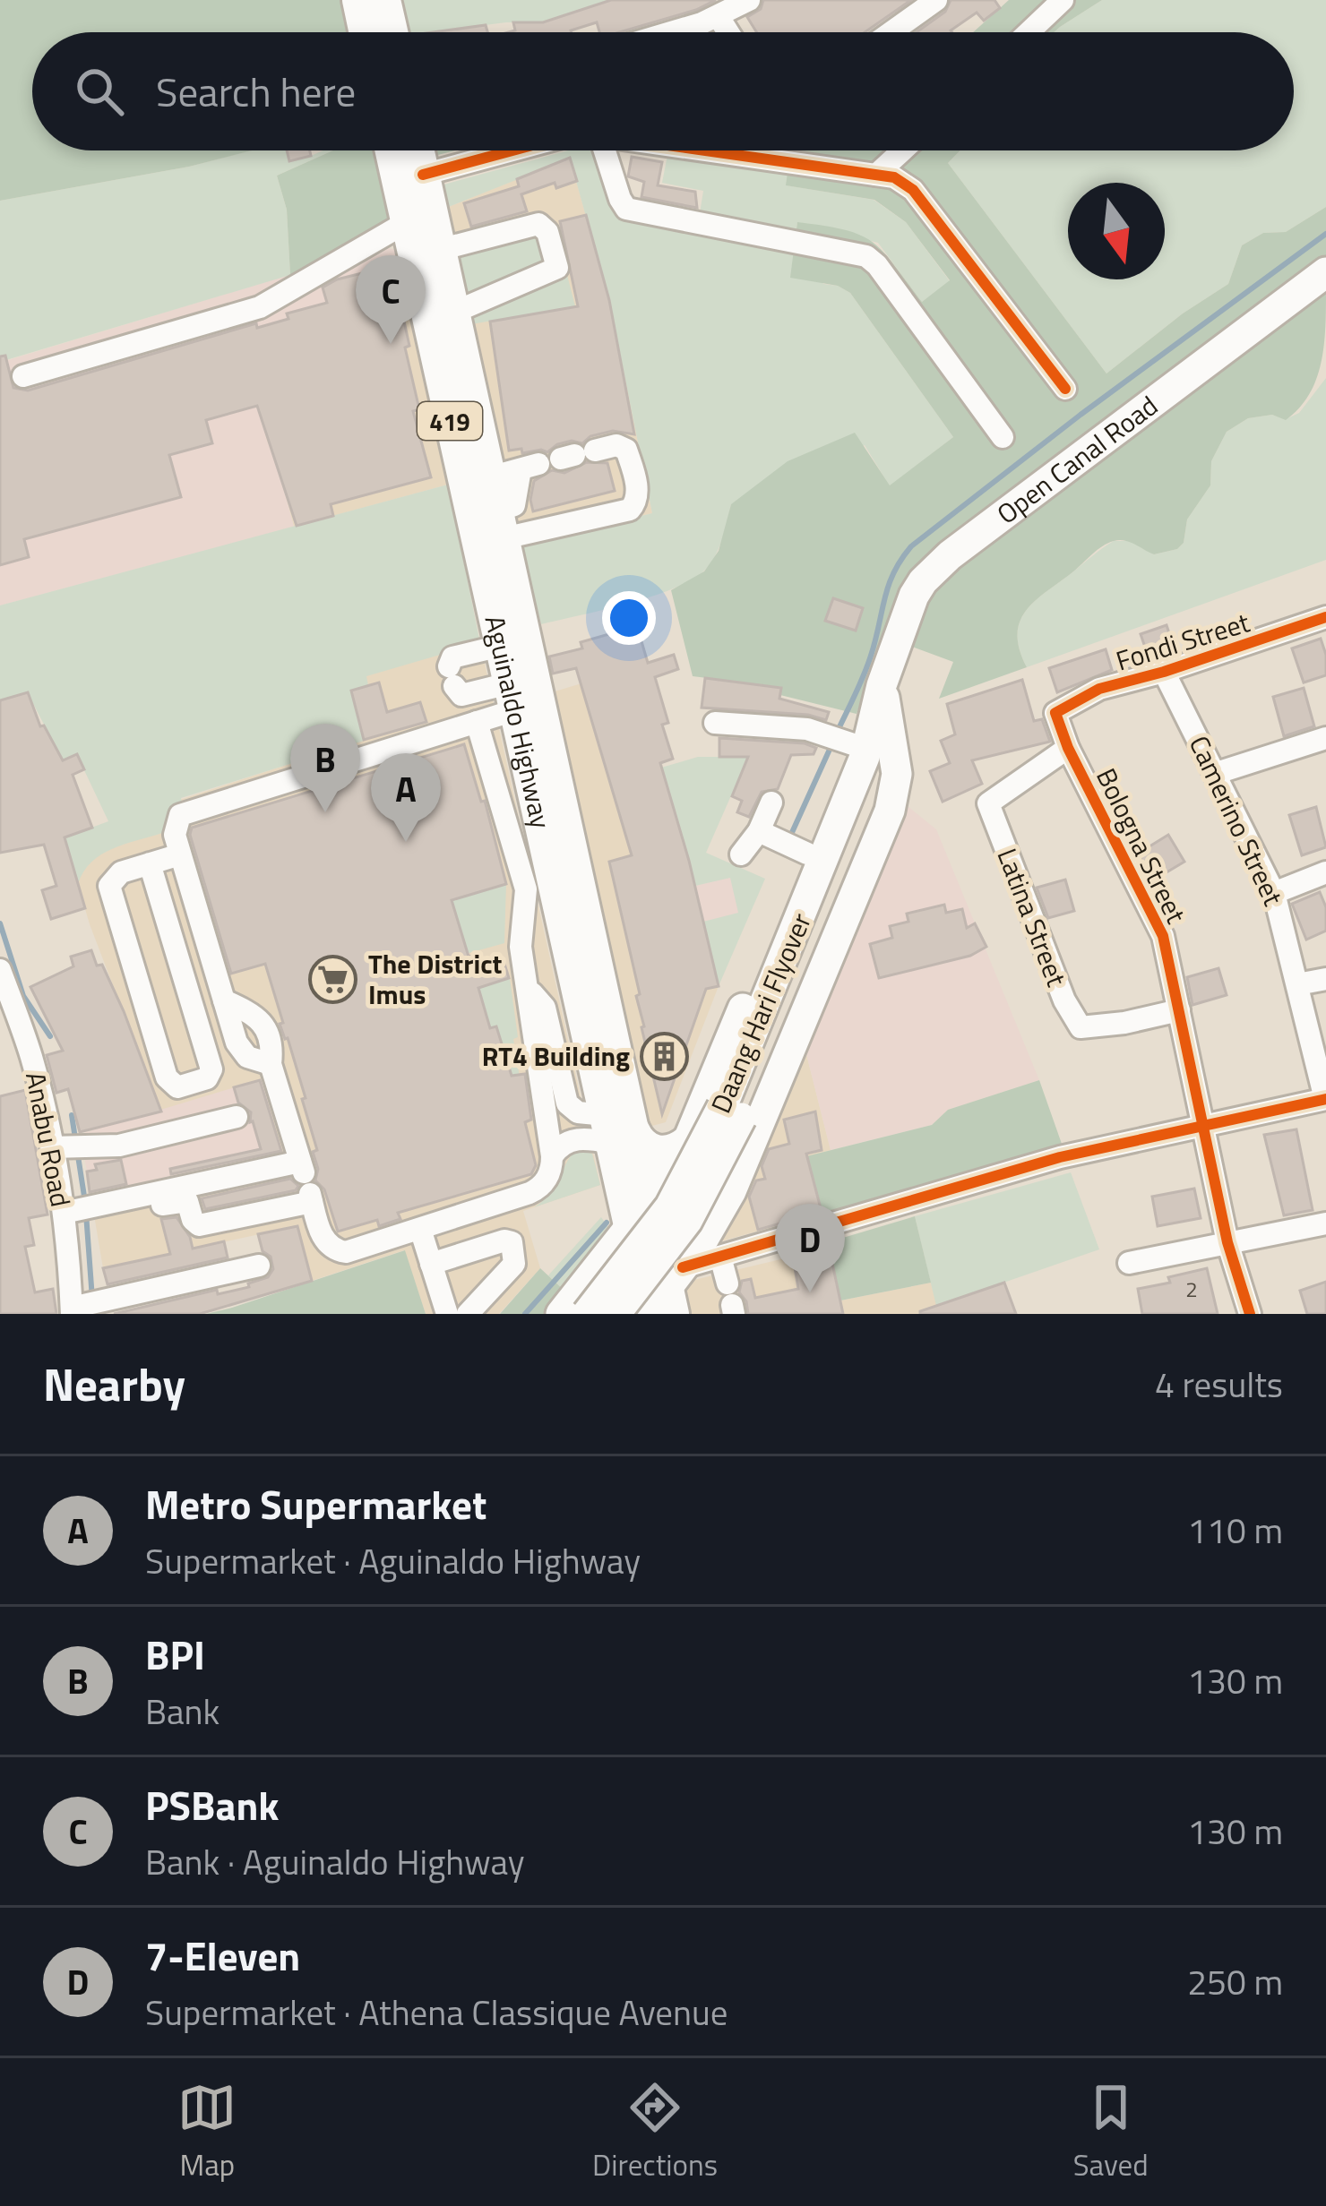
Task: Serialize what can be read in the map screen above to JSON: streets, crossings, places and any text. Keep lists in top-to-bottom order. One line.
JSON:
{"streets":{"highway":["419","Aguinaldo Highway"],"main road":["Open Canal Road","Daang Hari Flyover"],"street":["Fondi Street","Camerino Street","Bologna Street","Latina Street","Anabu Road"]},"crossings":[["Open Canal Road","Daang Hari Flyover"],["Fondi Street","Camerino Street"],["Fondi Street","Bologna Street"],["Bologna Street","Latina Street"]],"places":{"supermarket":["The District Imus"],"building":["RT4 Building"]},"house_numbers":["2"],"north":"bottom","page":{"search":"Search here","pins":["C","B","A","D"],"heading":["Nearby","4 results"],"list":[{"mark":"A","name":"Metro Supermarket","note":"Supermarket · Aguinaldo Highway","value":"110 m"},{"mark":"B","name":"BPI","note":"Bank","value":"130 m"},{"mark":"C","name":"PSBank","note":"Bank · Aguinaldo Highway","value":"130 m"},{"mark":"D","name":"7-Eleven","note":"Supermarket · Athena Classique Avenue","value":"250 m"}],"nav":["Map","Directions","Saved"]}}
